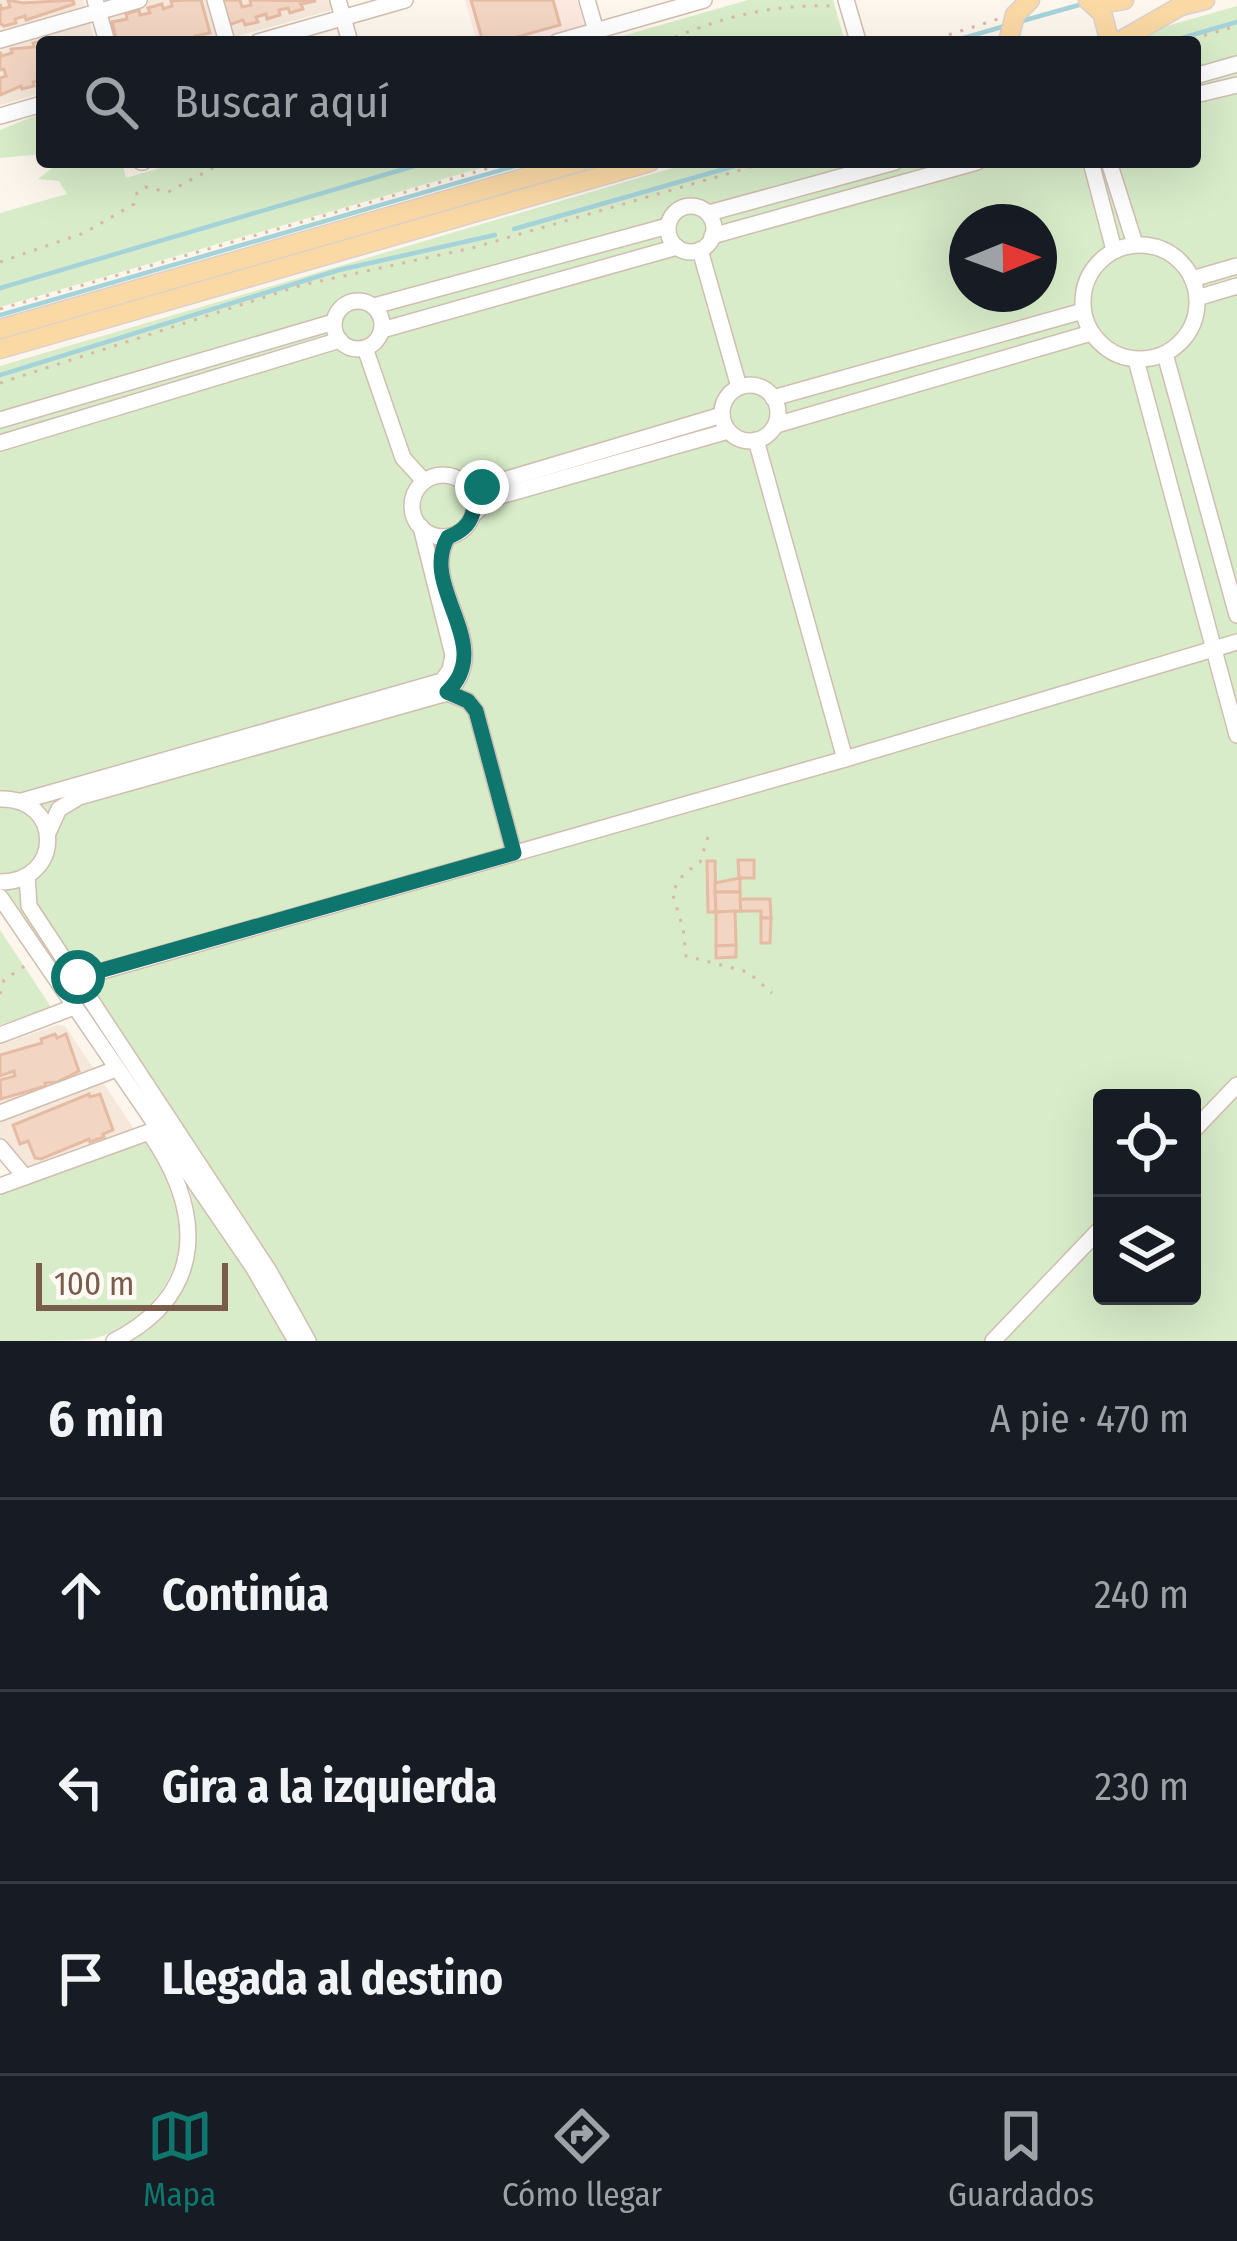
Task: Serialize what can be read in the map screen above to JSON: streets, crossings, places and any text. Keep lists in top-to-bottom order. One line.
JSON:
{"scale_bar":"100 m","north":"right","page":{"search":"Buscar aquí","scale":"100 m","heading":["6 min","A pie · 470 m"],"list":[["Continúa","240 m"],["Gira a la izquierda","230 m"],"Llegada al destino"],"nav":["Mapa","Cómo llegar","Guardados"]}}
